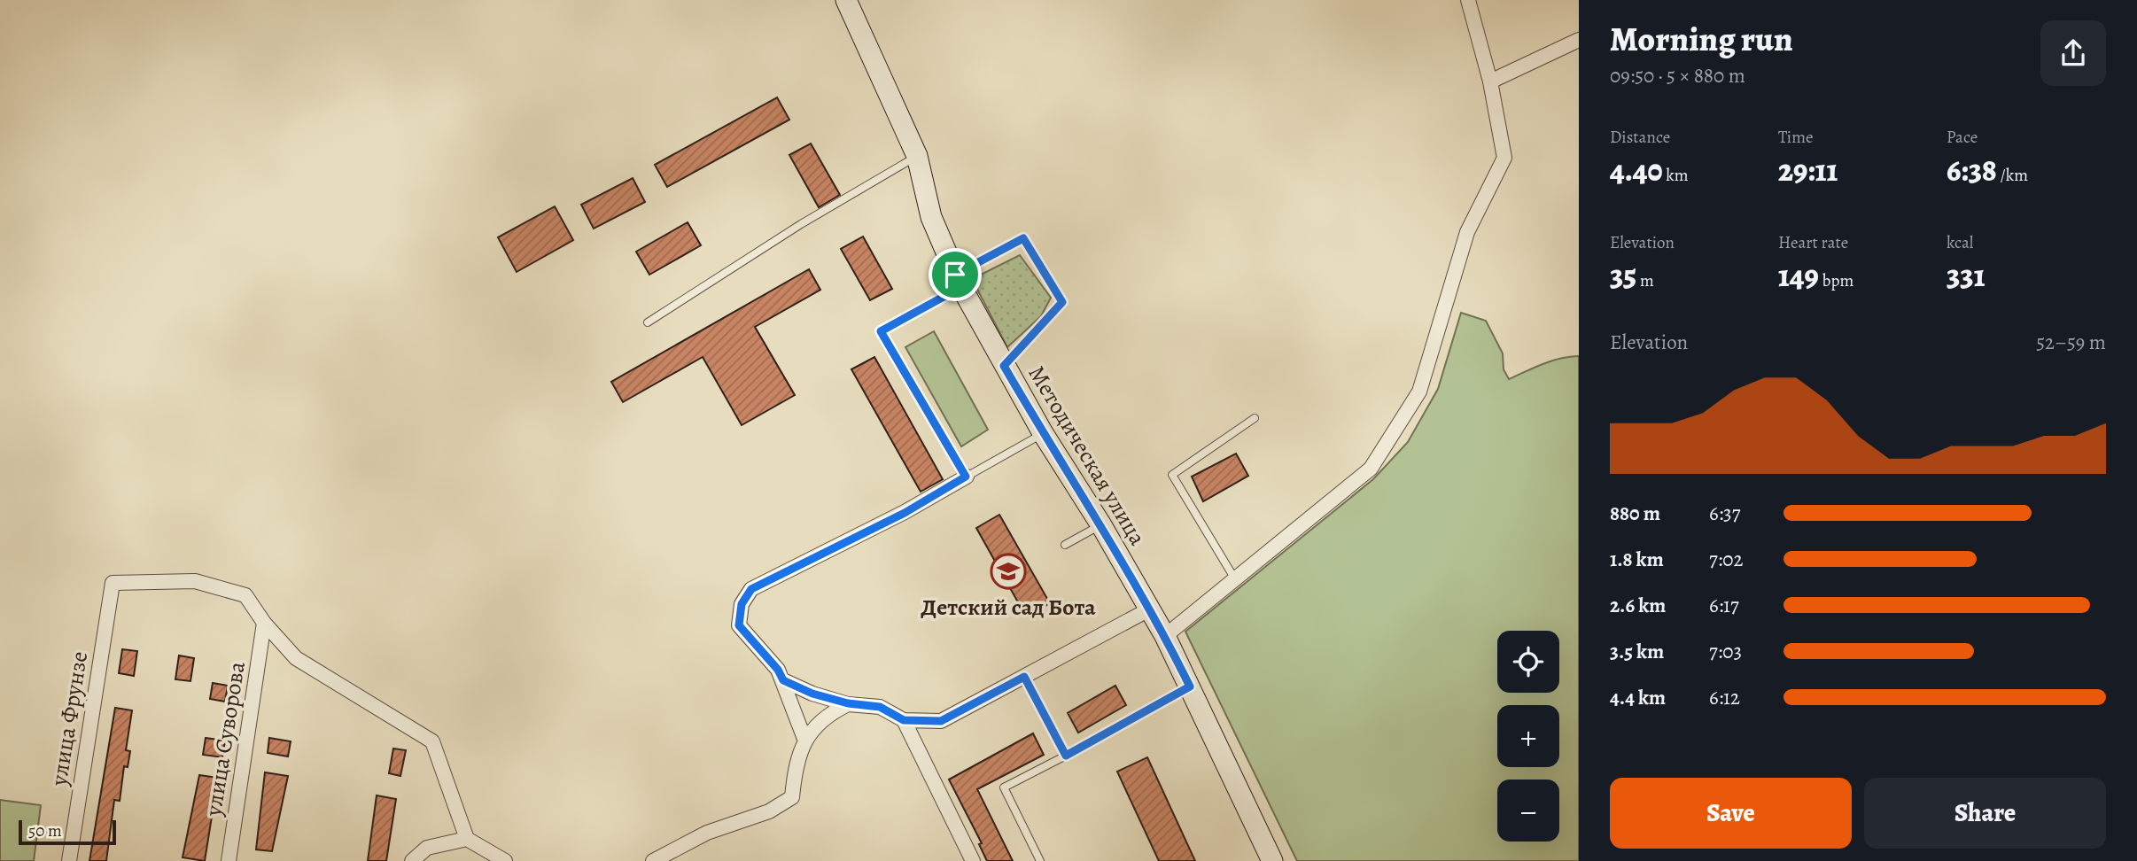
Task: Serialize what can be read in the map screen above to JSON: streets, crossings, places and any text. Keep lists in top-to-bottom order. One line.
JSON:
{"streets":{"main road":["Методическая улица"],"street":["улица Фрунзе","улица Суворова"]},"crossings":[["улица Фрунзе","улица Суворова"]],"places":{"school or university":["Детский сад Бота"]},"scale_bar":"50 m","page":{"heading":["Morning run","09:50 · 5 × 880 m"],"stats":[["Distance","4.40 km"],["Time","29:11"],["Pace","6:38 /km"],["Elevation","35 m"],["Heart rate","149 bpm"],["kcal","331"]],"chart":["Elevation","52–59 m"],"list":[{"name":"880 m","note":"6:37"},{"name":"1.8 km","note":"7:02"},{"name":"2.6 km","note":"6:17"},{"name":"3.5 km","note":"7:03"},{"name":"4.4 km","note":"6:12"}],"map_buttons":["+","−"],"buttons":["Save","Share"],"scale":"50 m"}}
